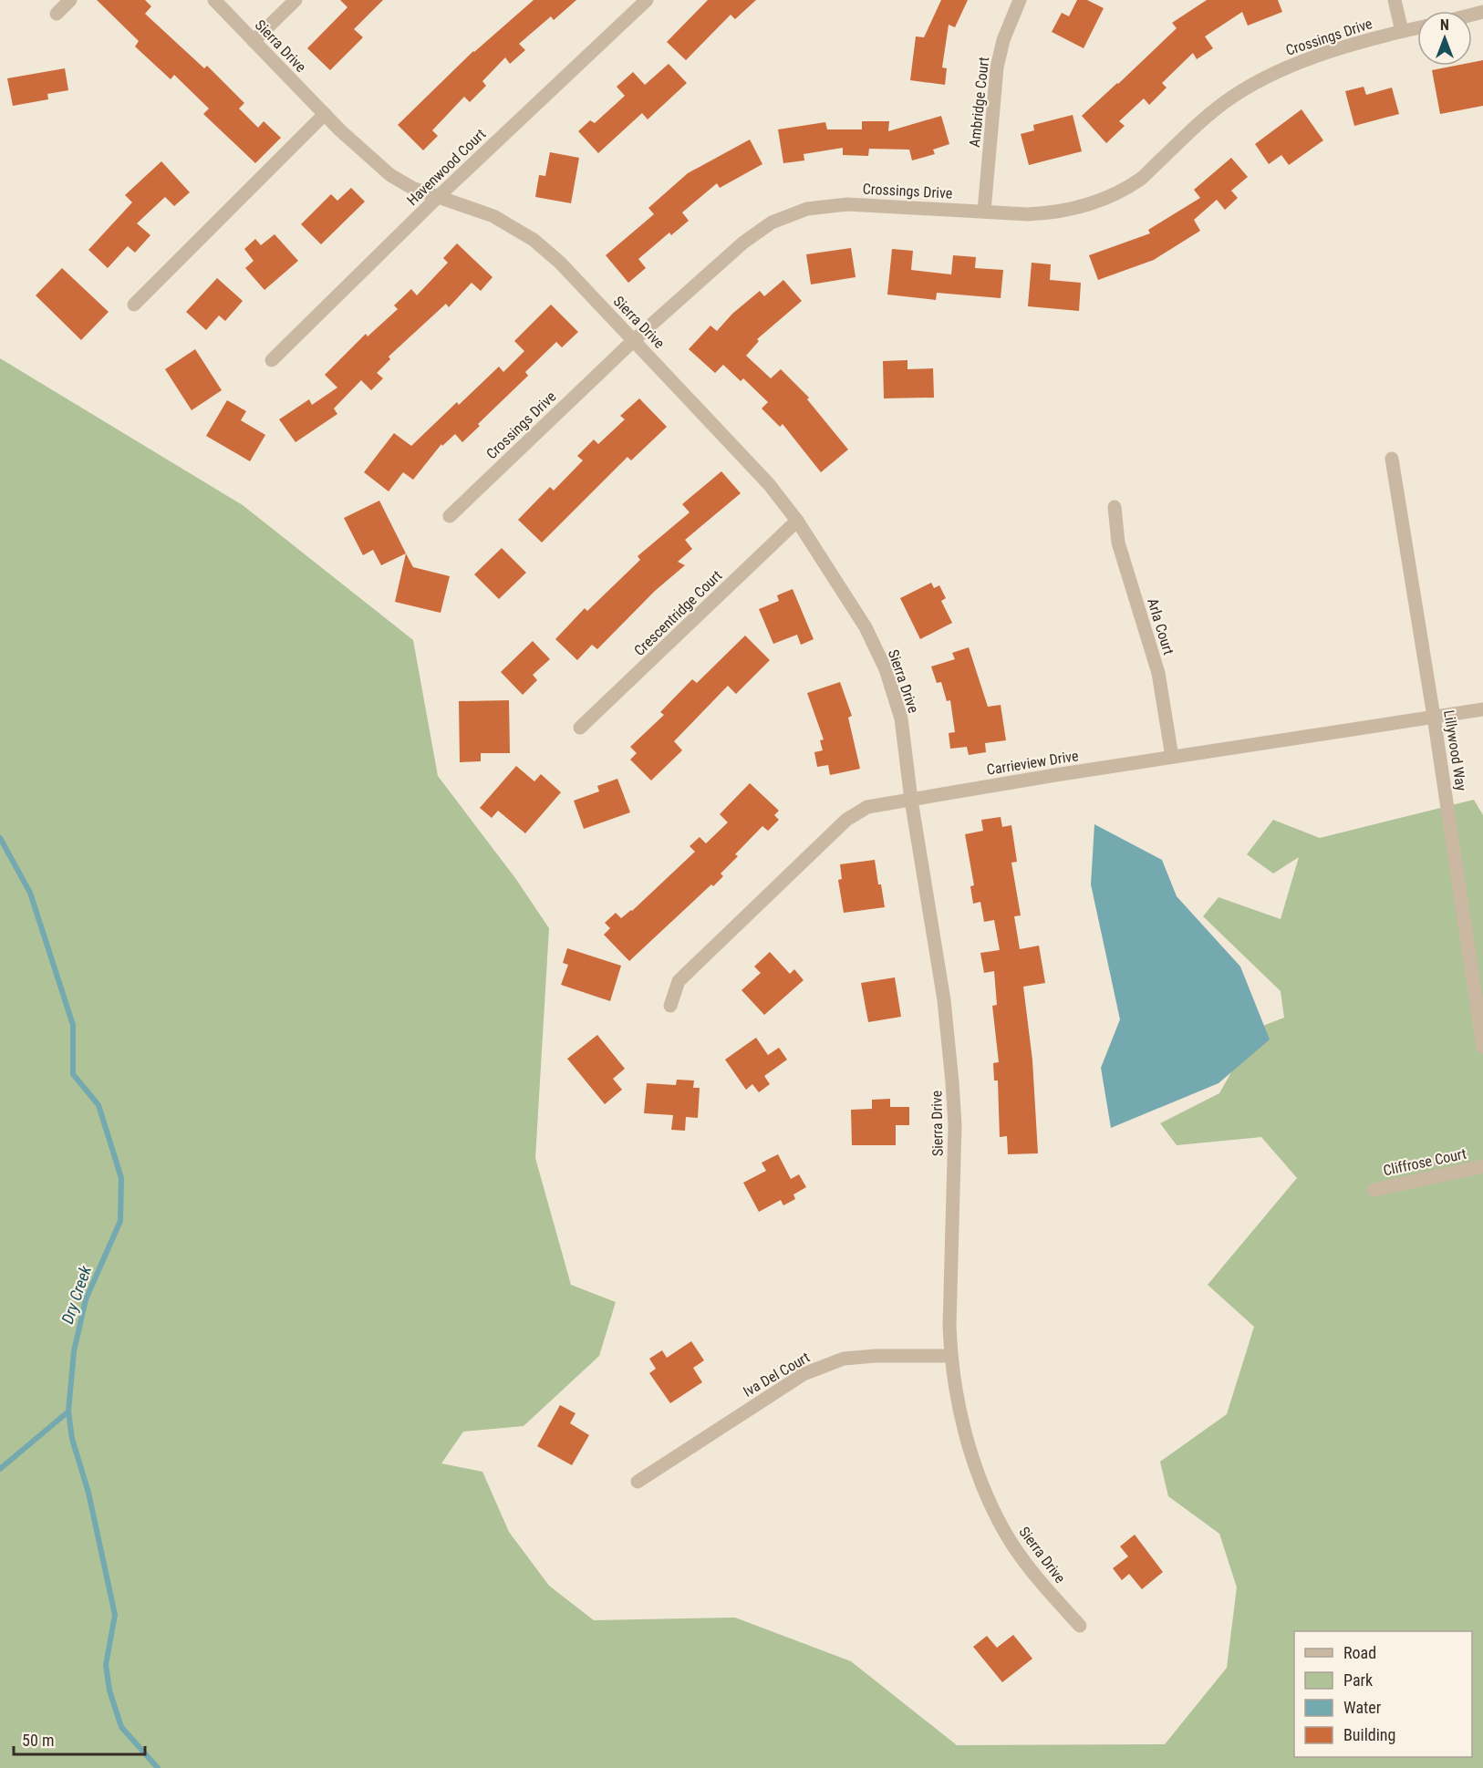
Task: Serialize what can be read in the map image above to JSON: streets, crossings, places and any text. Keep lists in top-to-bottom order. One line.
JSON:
{"streets":{"street":["Crossings Drive","Sierra Drive","Ambridge Court","Havenwood Court","Crescentridge Court","Arla Court","Lillywood Way","Carrieview Drive","Cliffrose Court","Iva Del Court"]},"crossings":[["Crossings Drive","Sierra Drive"],["Crossings Drive","Ambridge Court"],["Sierra Drive","Havenwood Court"],["Sierra Drive","Crescentridge Court"],["Sierra Drive","Carrieview Drive"],["Sierra Drive","Iva Del Court"],["Arla Court","Carrieview Drive"],["Lillywood Way","Carrieview Drive"]],"water":["Dry Creek"],"legend":["Road","Park","Water","Building"],"scale_bar":"50 m","north":"top"}
